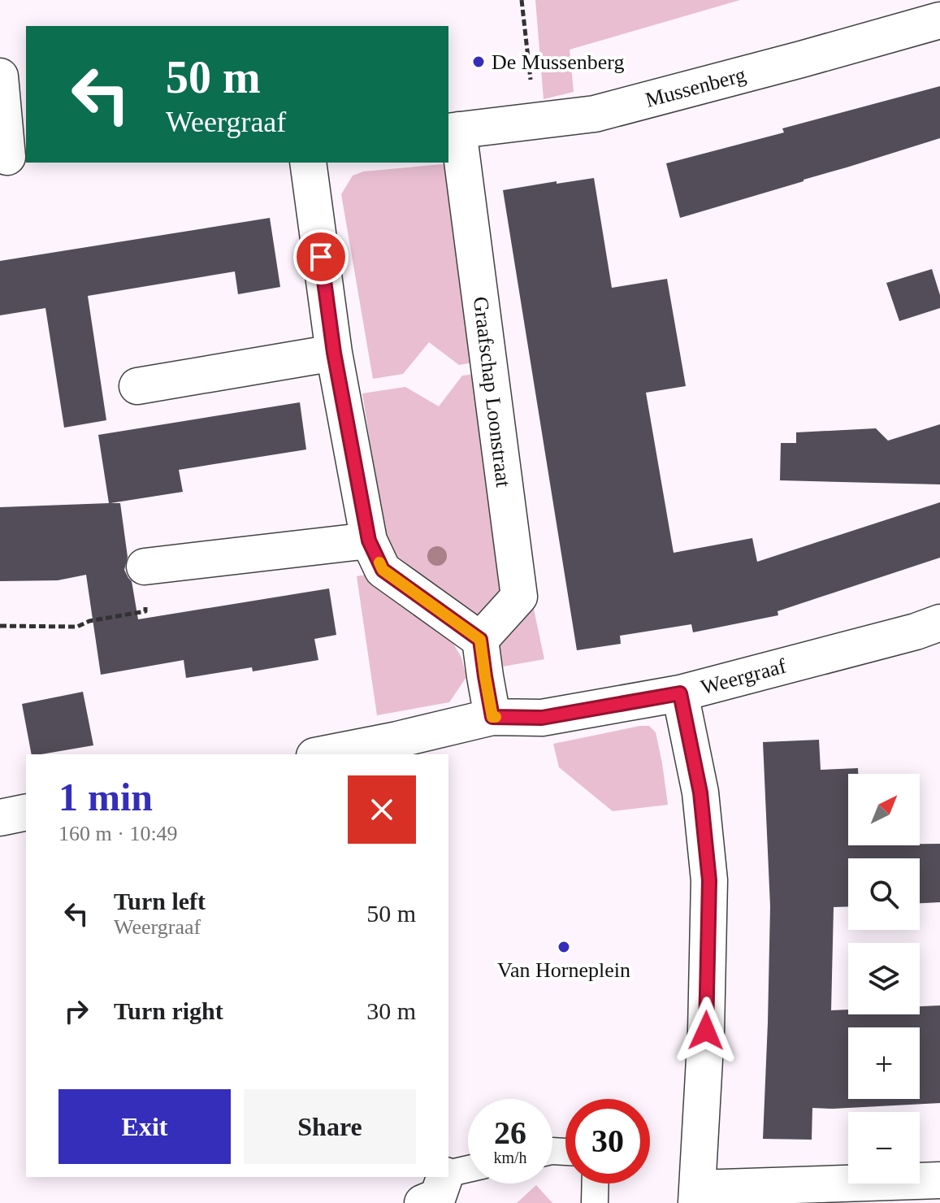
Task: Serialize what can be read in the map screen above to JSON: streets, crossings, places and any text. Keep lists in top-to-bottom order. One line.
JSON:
{"streets":{"street":["Mussenberg","Graafschap Loonstraat","Weergraaf"]},"crossings":[["Mussenberg","Graafschap Loonstraat"]],"places":["De Mussenberg","Van Horneplein"],"north":"top right","page":{"turn":["50 m","Weergraaf"],"heading":["1 min","160 m · 10:49"],"map_buttons":["+","−"],"list":[{"name":"Turn left","note":"Weergraaf","value":"50 m"},{"name":"Turn right","value":"30 m"}],"buttons":["Exit","Share"],"speed":"26 km/h","limit":"30"}}
